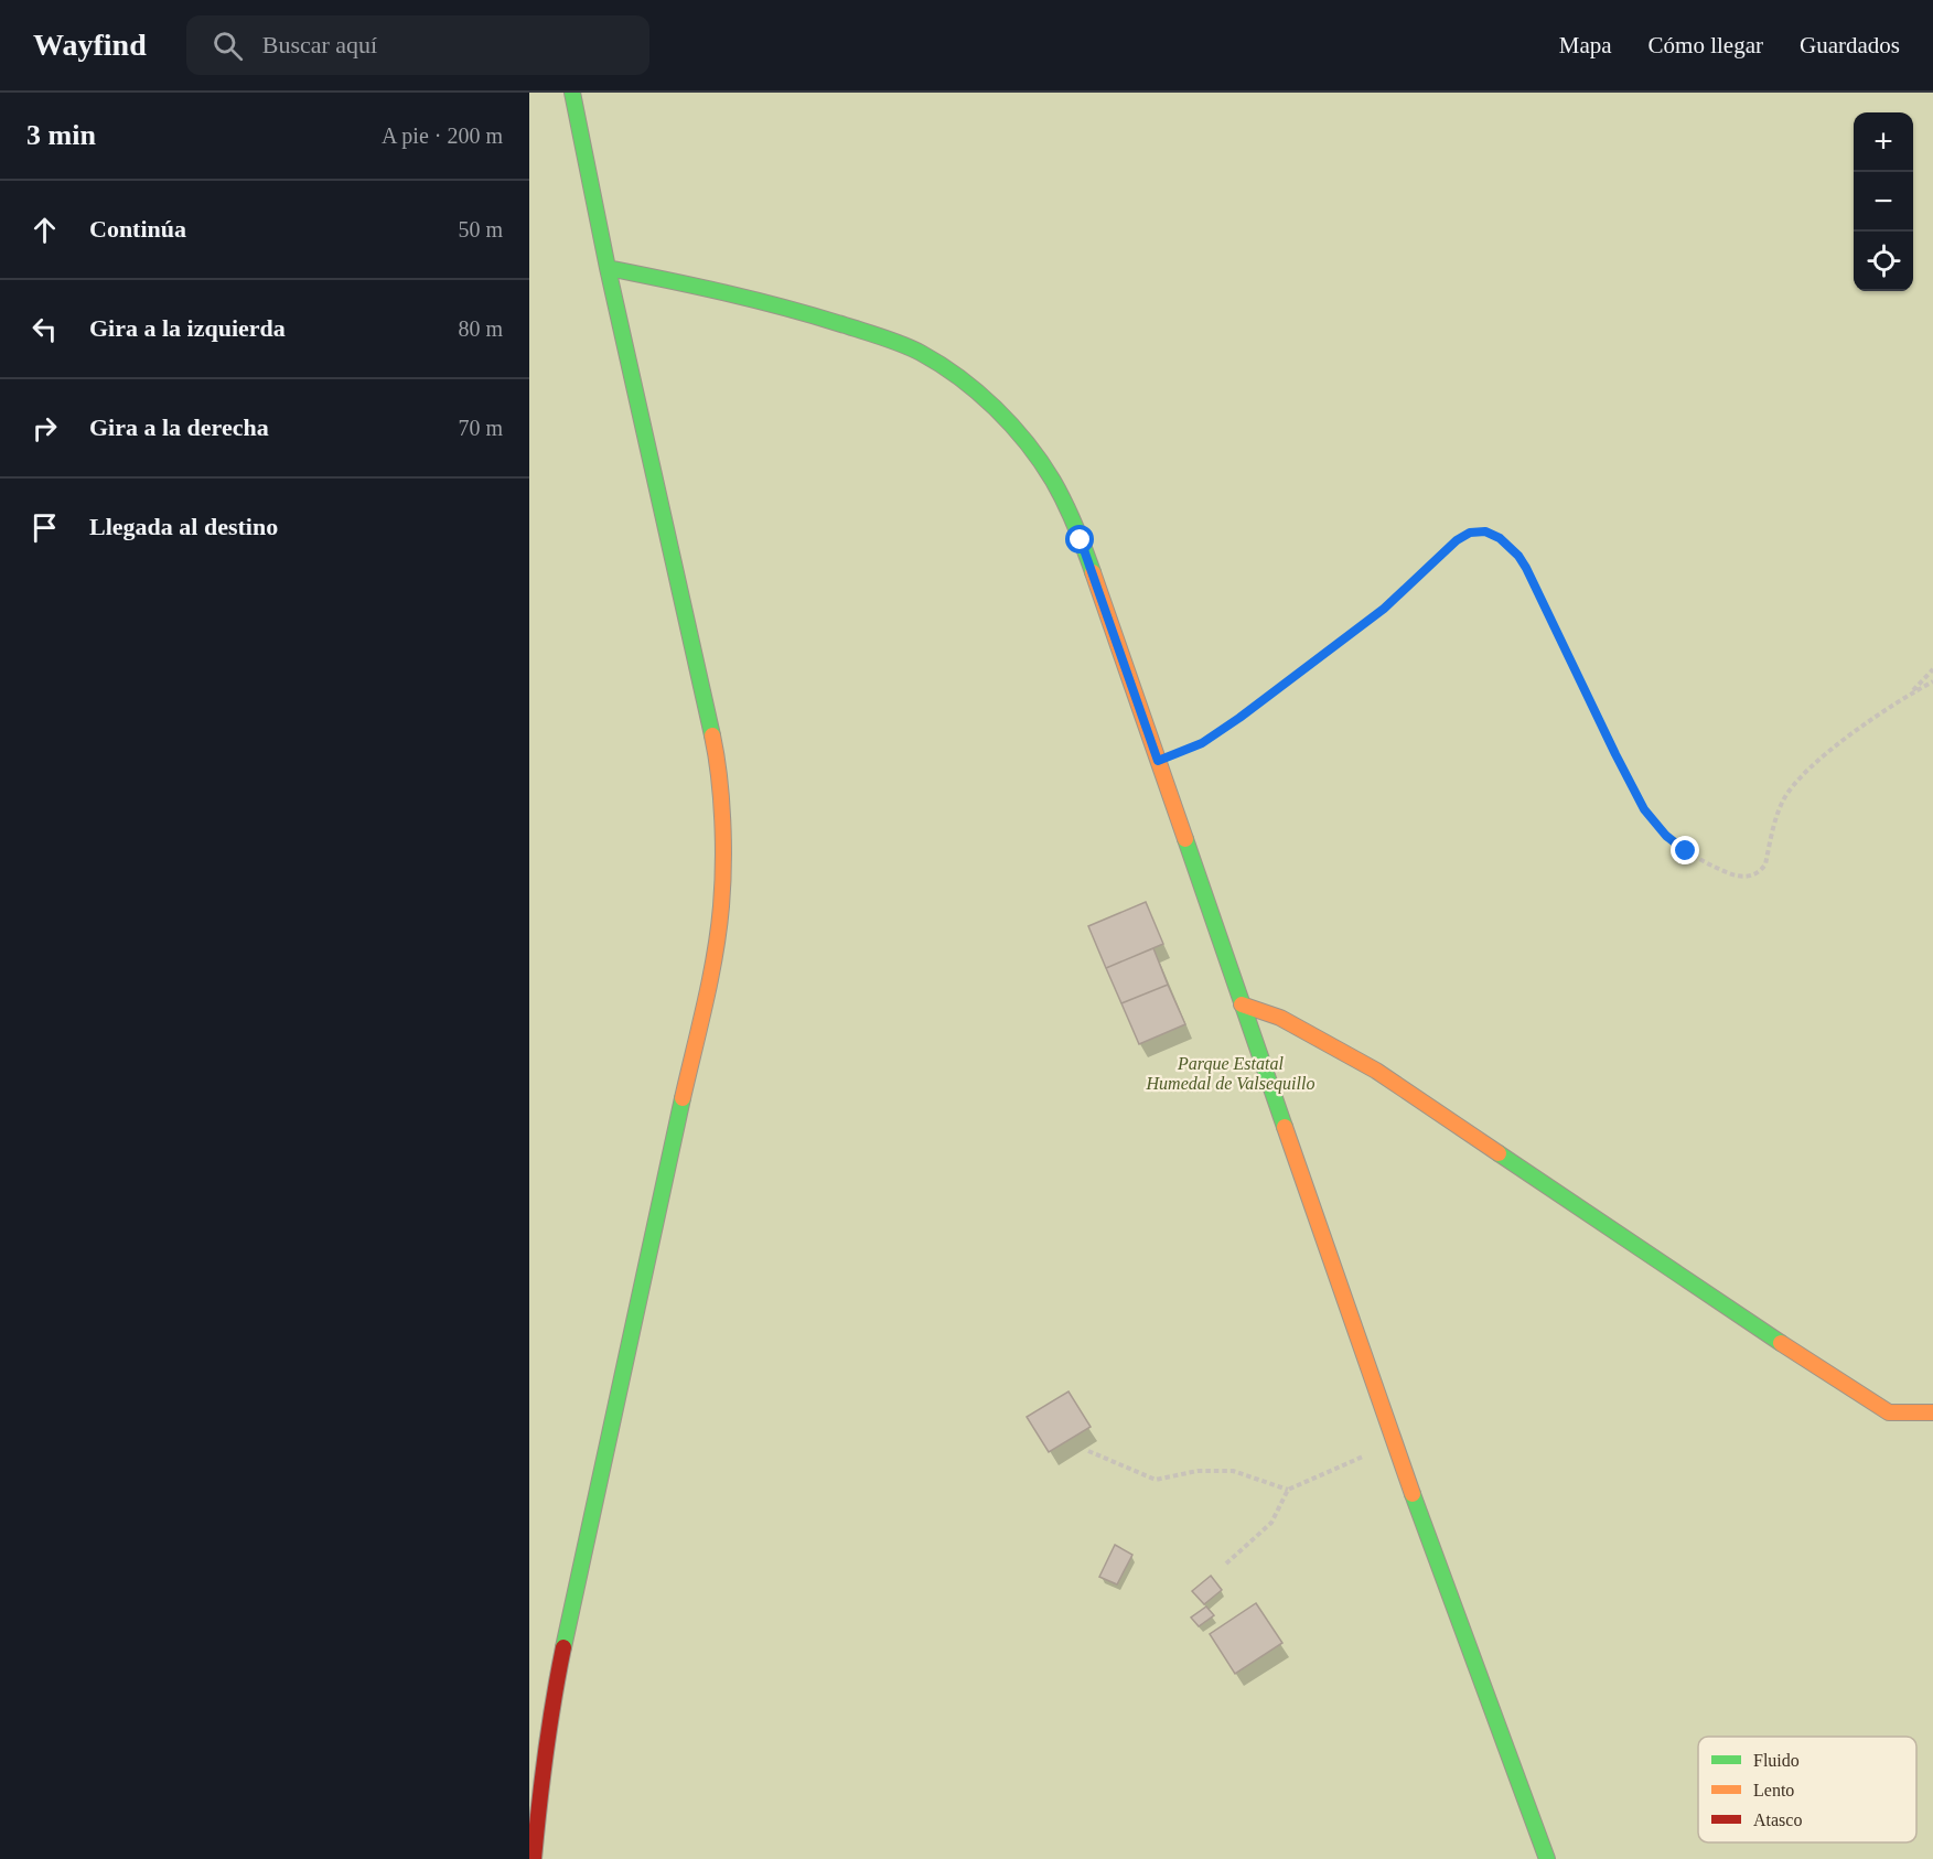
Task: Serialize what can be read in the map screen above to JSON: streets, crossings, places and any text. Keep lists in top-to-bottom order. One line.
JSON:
{"parks":["Parque Estatal Humedal de Valsequillo"],"legend":["Fluido","Lento","Atasco"],"page":{"header":"Wayfind","search":"Buscar aquí","nav":["Mapa","Cómo llegar","Guardados"],"heading":["3 min","A pie · 200 m"],"map_buttons":["+","−"],"list":[["Continúa","50 m"],["Gira a la izquierda","80 m"],["Gira a la derecha","70 m"],"Llegada al destino"]}}
